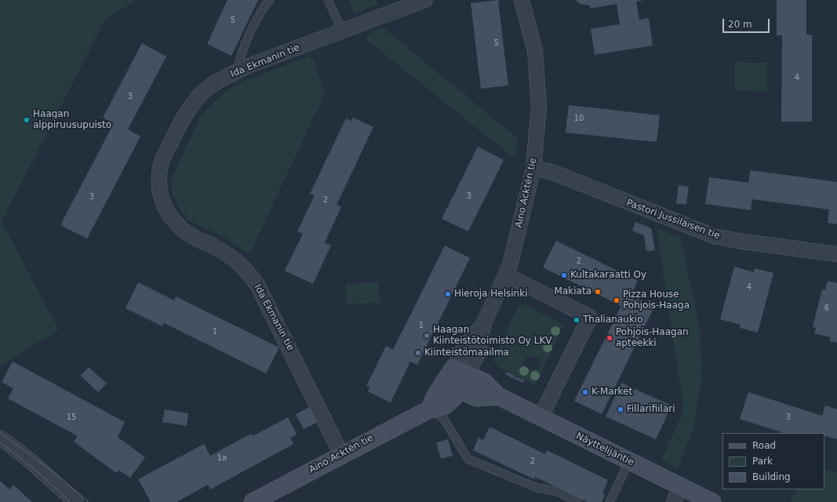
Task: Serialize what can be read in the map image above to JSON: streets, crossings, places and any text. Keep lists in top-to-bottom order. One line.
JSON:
{"streets":{"main road":["Aino Acktén tie","Näyttelijäntie"],"street":["Ida Ekmanin tie","Pastori Jussilaisen tie"]},"crossings":[["Ida Ekmanin tie","Aino Acktén tie"],["Aino Acktén tie","Pastori Jussilaisen tie"],["Aino Acktén tie","Näyttelijäntie"]],"places":["Haagan alppiruusupuisto","Kultakaraatti Oy","Makiata","Hieroja Helsinki","Pizza House Pohjois-Haaga","Thalianaukio","Haagan Kiinteistötoimisto Oy LKV","Pohjois-Haagan apteekki","Kiinteistömaailma","K-Market","Fillarifiilari"],"house_numbers":["5","5","4","3","10","3","3","2","2","4","6","1","1","15","3","1a","2"],"legend":["Road","Park","Building"],"scale_bar":"20 m"}
